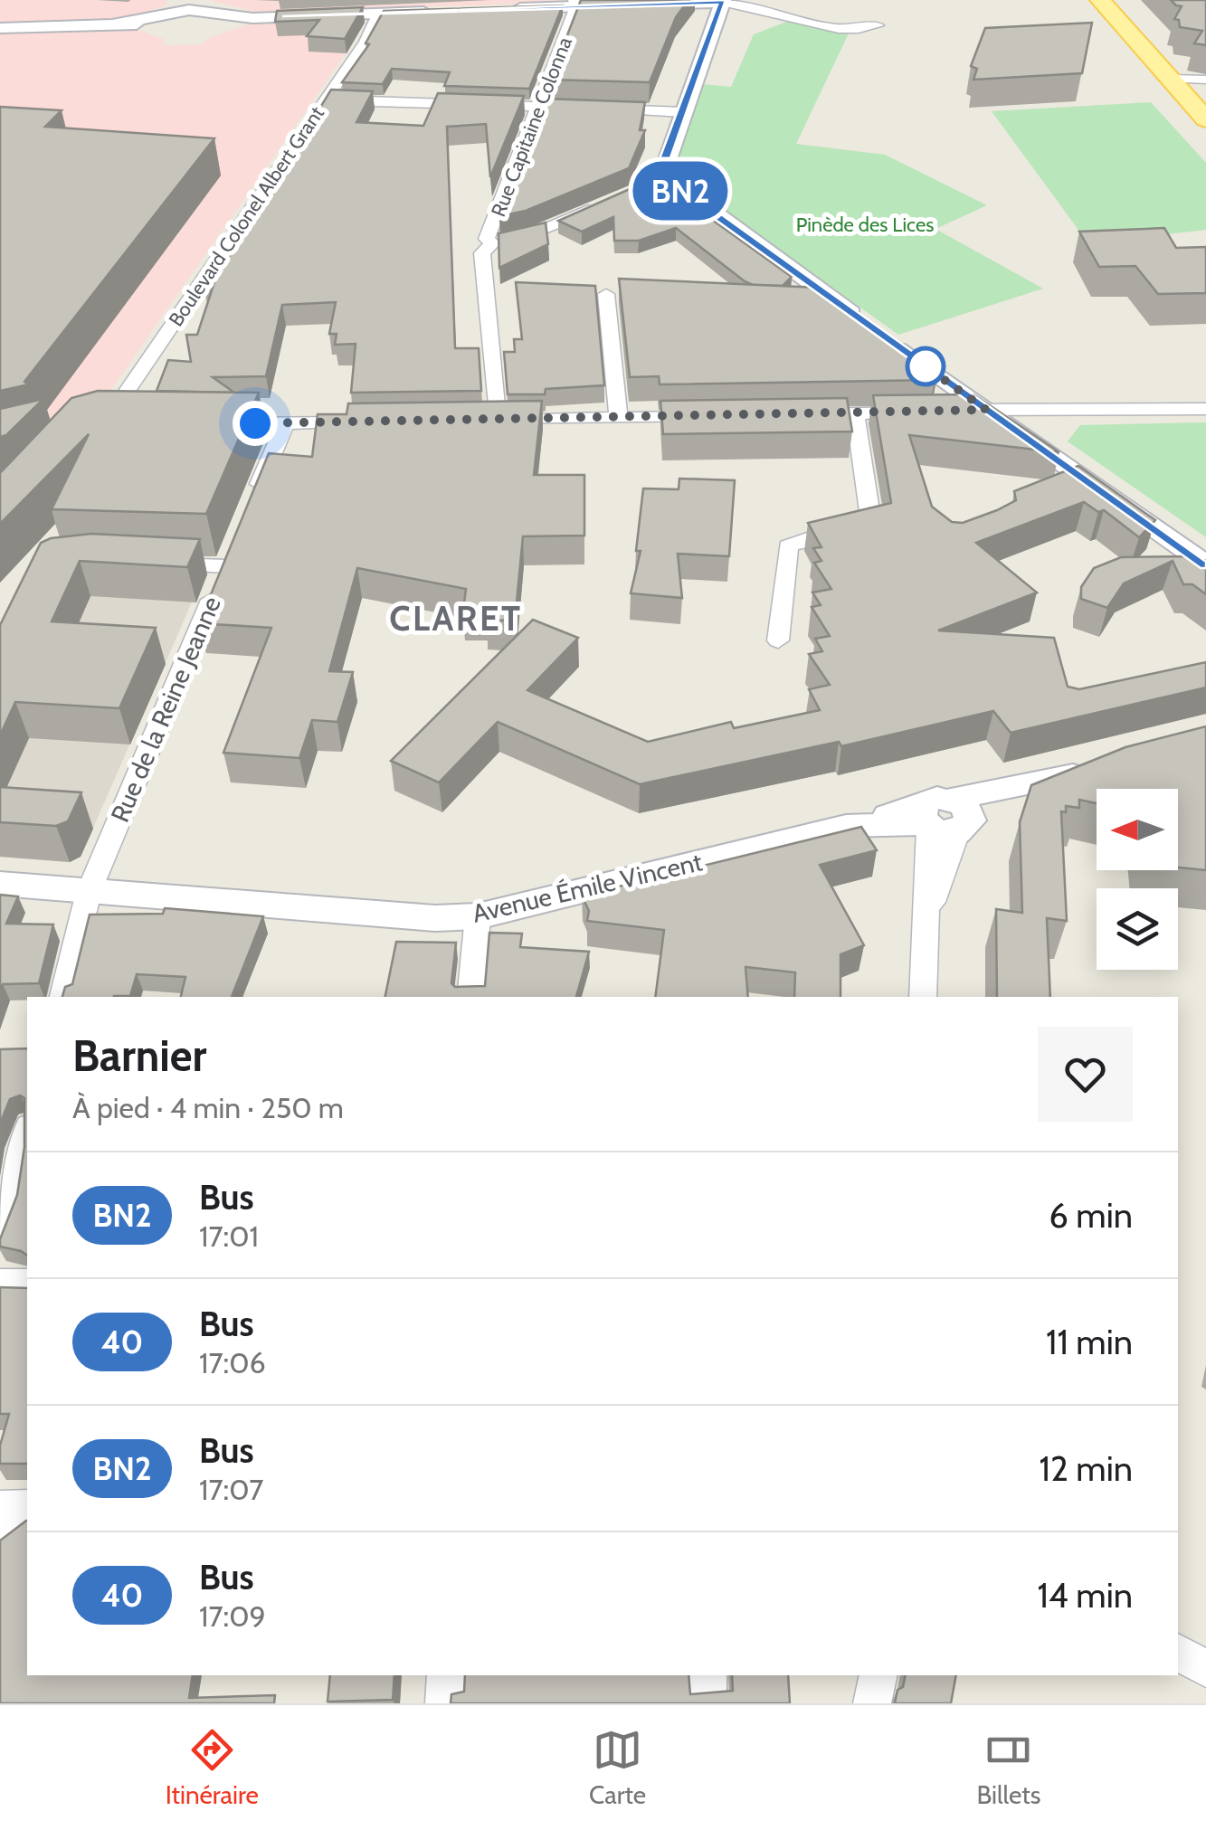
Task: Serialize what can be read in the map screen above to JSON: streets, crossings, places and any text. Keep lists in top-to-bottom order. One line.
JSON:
{"streets":{"street":["Rue Capitaine Colonna","Boulevard Colonel Albert Grant","Rue de la Reine Jeanne","Avenue Émile Vincent"]},"crossings":[["Rue de la Reine Jeanne","Avenue Émile Vincent"]],"districts":["CLARET"],"parks":["Pinède des Lices"],"lines":["bus line BN2"],"north":"left","page":{"on_map":"BN2","heading":["Barnier","À pied · 4 min · 250 m"],"list":[{"mark":"BN2","name":"Bus","note":"17:01","value":"6 min"},{"mark":"40","name":"Bus","note":"17:06","value":"11 min"},{"mark":"BN2","name":"Bus","note":"17:07","value":"12 min"},{"mark":"40","name":"Bus","note":"17:09","value":"14 min"}],"tabs":["Itinéraire","Carte","Billets"]}}
